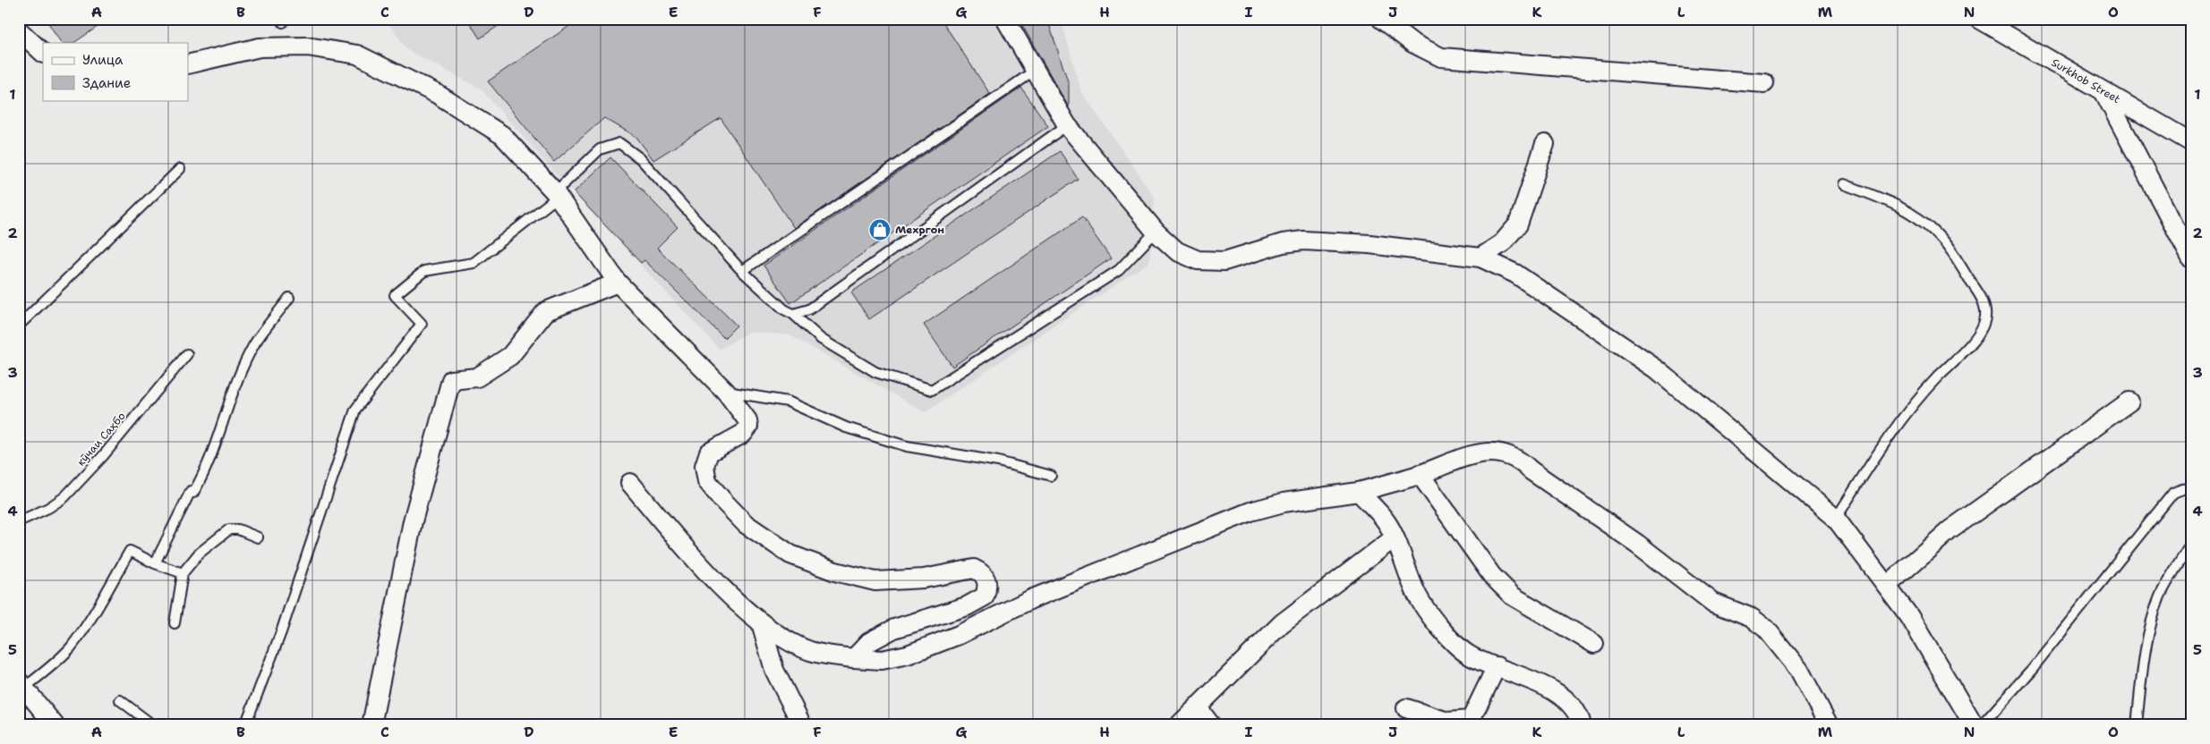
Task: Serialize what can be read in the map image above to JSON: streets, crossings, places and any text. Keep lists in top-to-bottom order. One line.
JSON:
{"streets":{"street":["Surkhob Street"],"lane":["кӯчаи Саҳбо"]},"places":{"shop":["Мехргон"]},"legend":["Улица","Здание"],"grid":{"columns":["A","B","C","D","E","F","G","H","I","J","K","L","M","N","O"],"rows":["1","2","3","4","5"]}}
